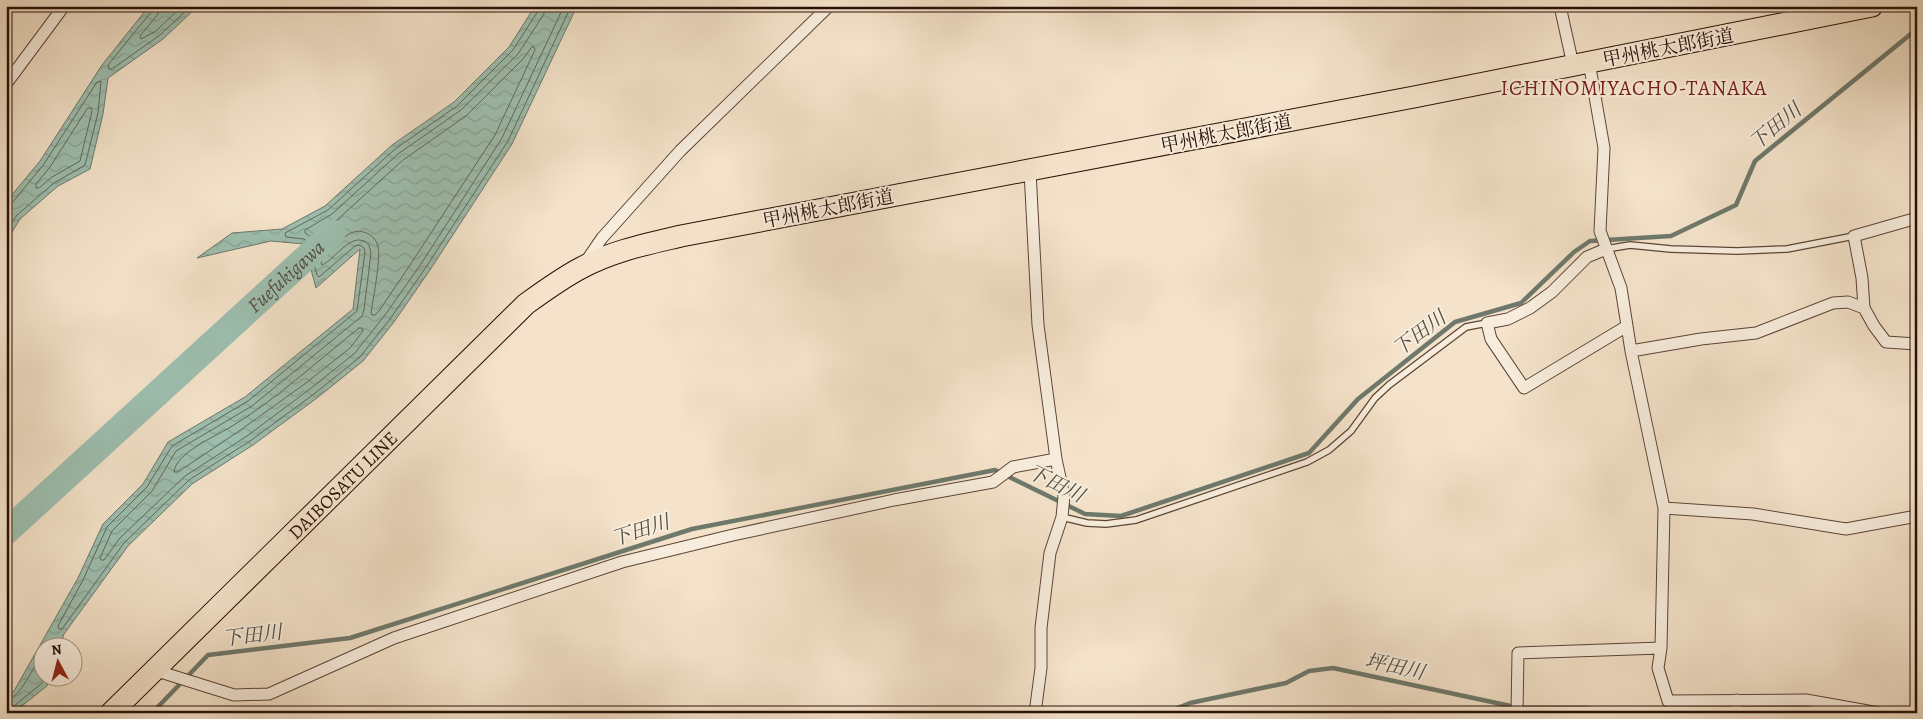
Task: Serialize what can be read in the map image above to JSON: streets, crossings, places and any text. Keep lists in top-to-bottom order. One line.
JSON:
{"streets":{"highway":["甲州桃太郎街道","DAIBOSATU LINE"]},"crossings":[["甲州桃太郎街道","DAIBOSATU LINE"]],"districts":["ICHINOMIYACHO-TANAKA"],"water":["下田川","Fuefukigawa","坪田川"],"north":"top"}
